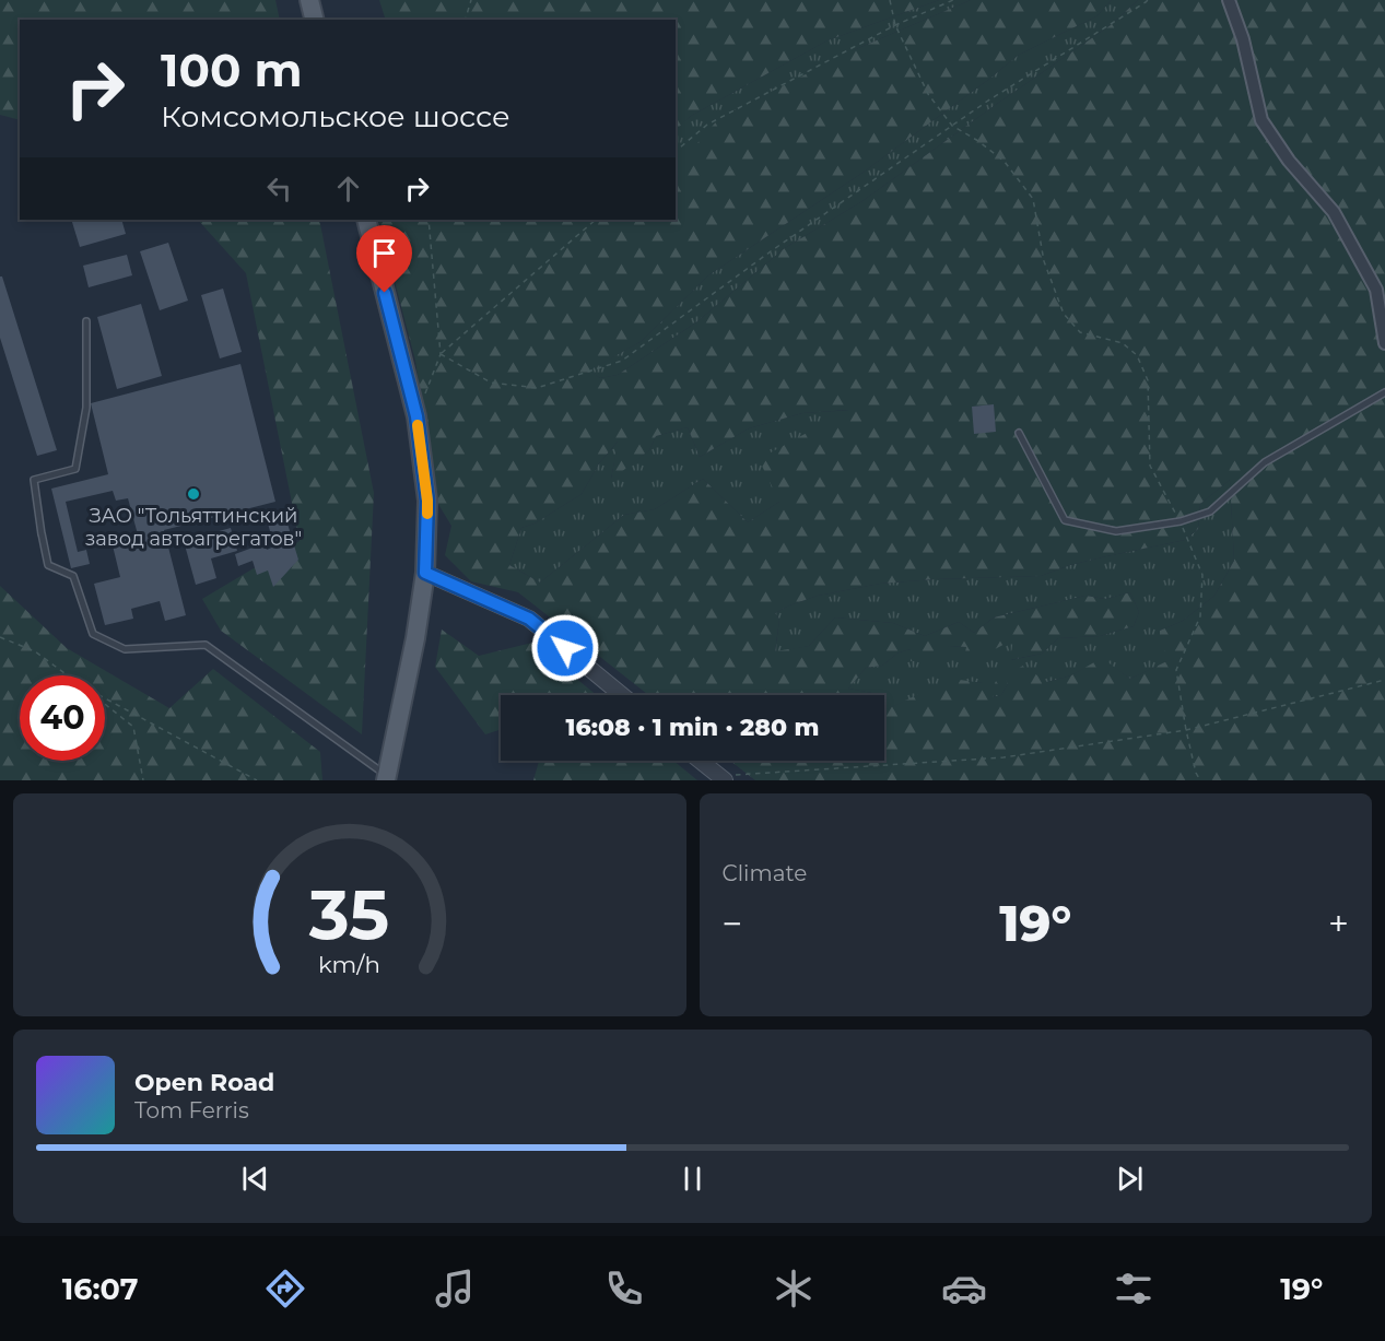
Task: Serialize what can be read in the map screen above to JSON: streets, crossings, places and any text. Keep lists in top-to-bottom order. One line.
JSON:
{"places":["ЗАО \"Тольяттинский завод автоагрегатов\""],"page":{"turn":["100 m","Комсомольское шоссе"],"limit":"40","trip":"16:08 · 1 min · 280 m","tile":"Climate","heat":["−","19°","+"],"song":["Open Road","Tom Ferris"],"tabs":["16:07","19°"],"gauge":["35","km/h"]}}
